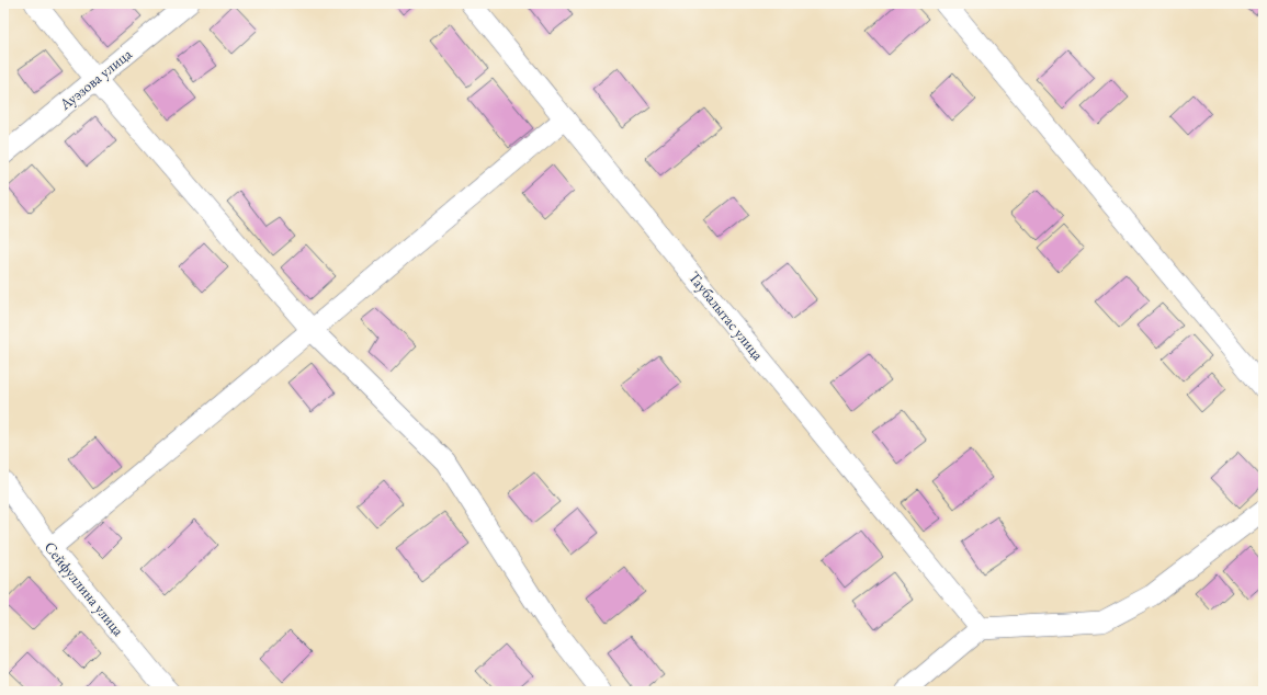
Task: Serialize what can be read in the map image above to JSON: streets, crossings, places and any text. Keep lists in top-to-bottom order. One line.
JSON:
{"streets":{"street":["Ауэзова улица","Таубалытас улица","Сейфуллина улица"]}}
